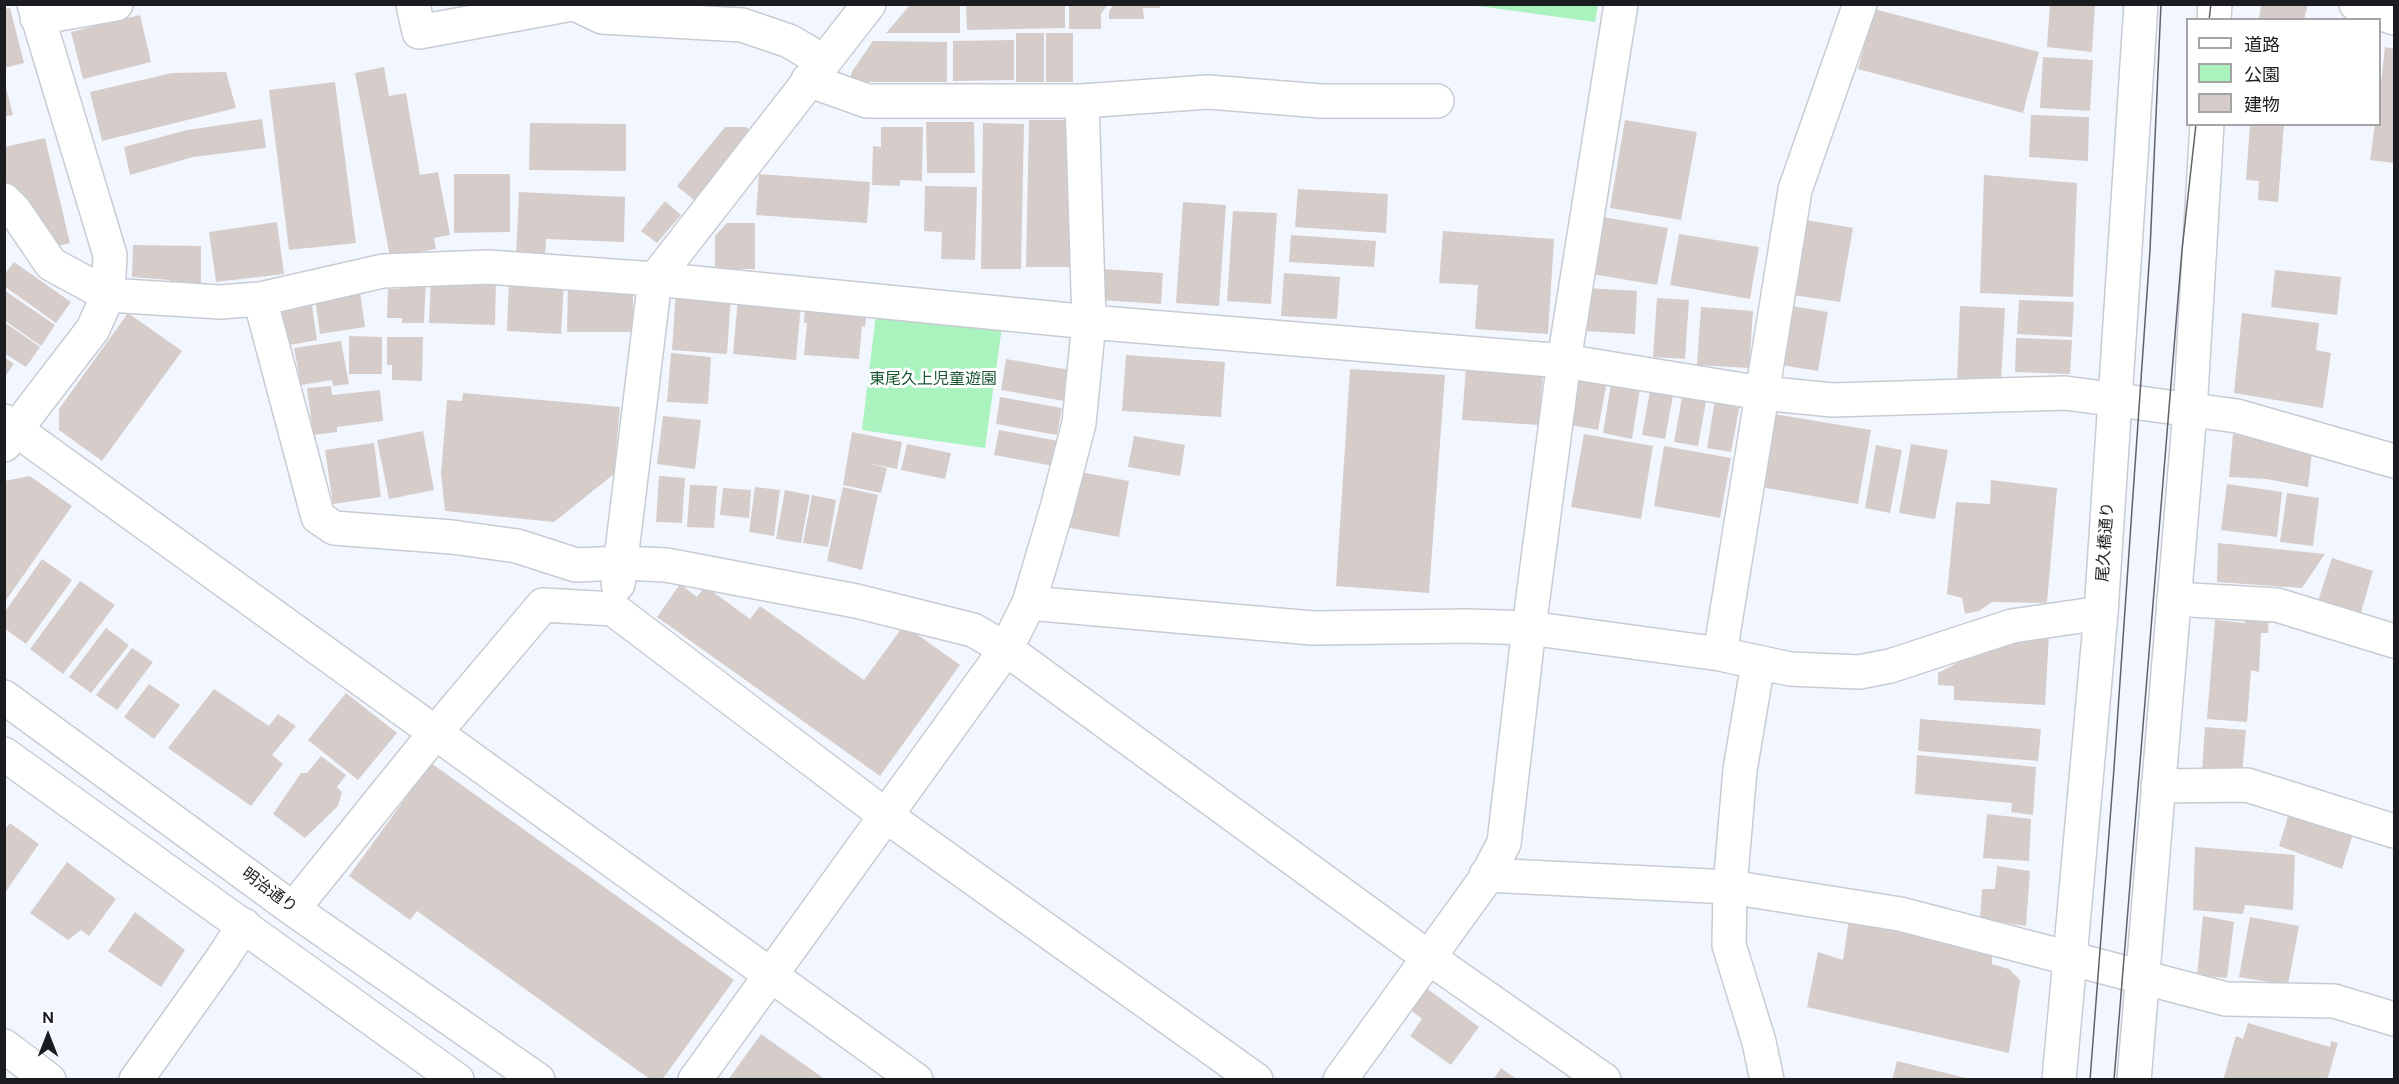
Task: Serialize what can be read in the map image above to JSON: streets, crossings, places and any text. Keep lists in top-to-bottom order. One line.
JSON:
{"streets":{"street":["尾久橋通り","明治通り"]},"parks":["東尾久上児童遊園"],"legend":["道路","公園","建物"],"north":"top"}
